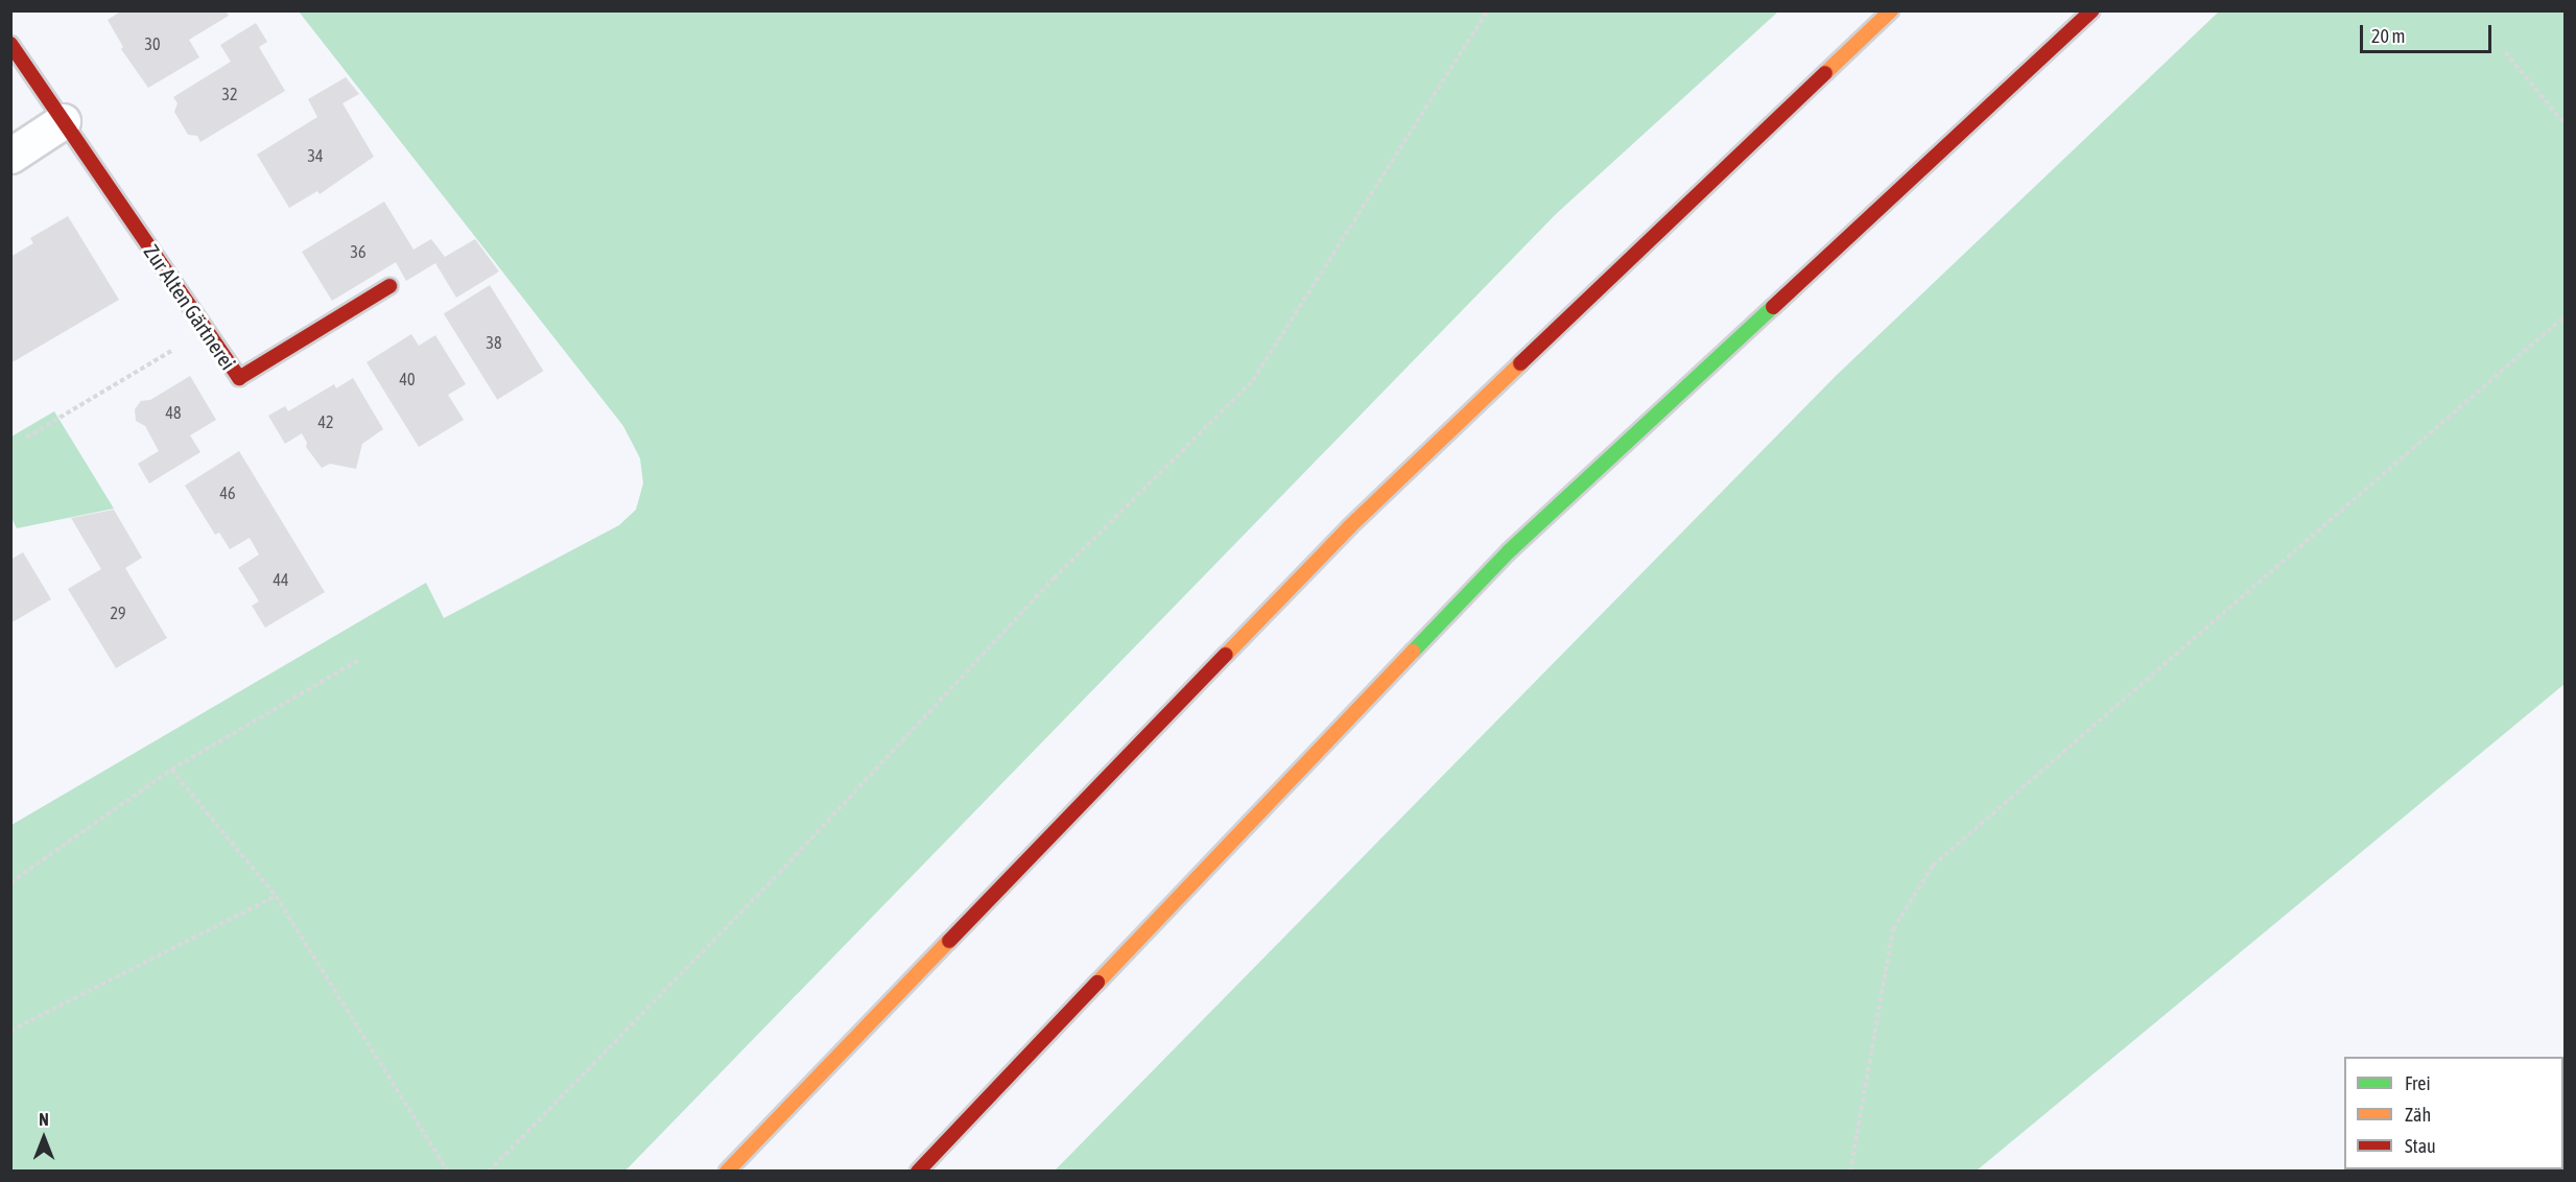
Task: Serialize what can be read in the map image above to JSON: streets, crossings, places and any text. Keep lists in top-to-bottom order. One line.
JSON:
{"streets":{"main road":["Zur Alten Gärtnerei"]},"house_numbers":["30","32","34","36","38","40","48","42","46","44","29"],"legend":["Frei","Zäh","Stau"],"scale_bar":"20 m","north":"top"}
